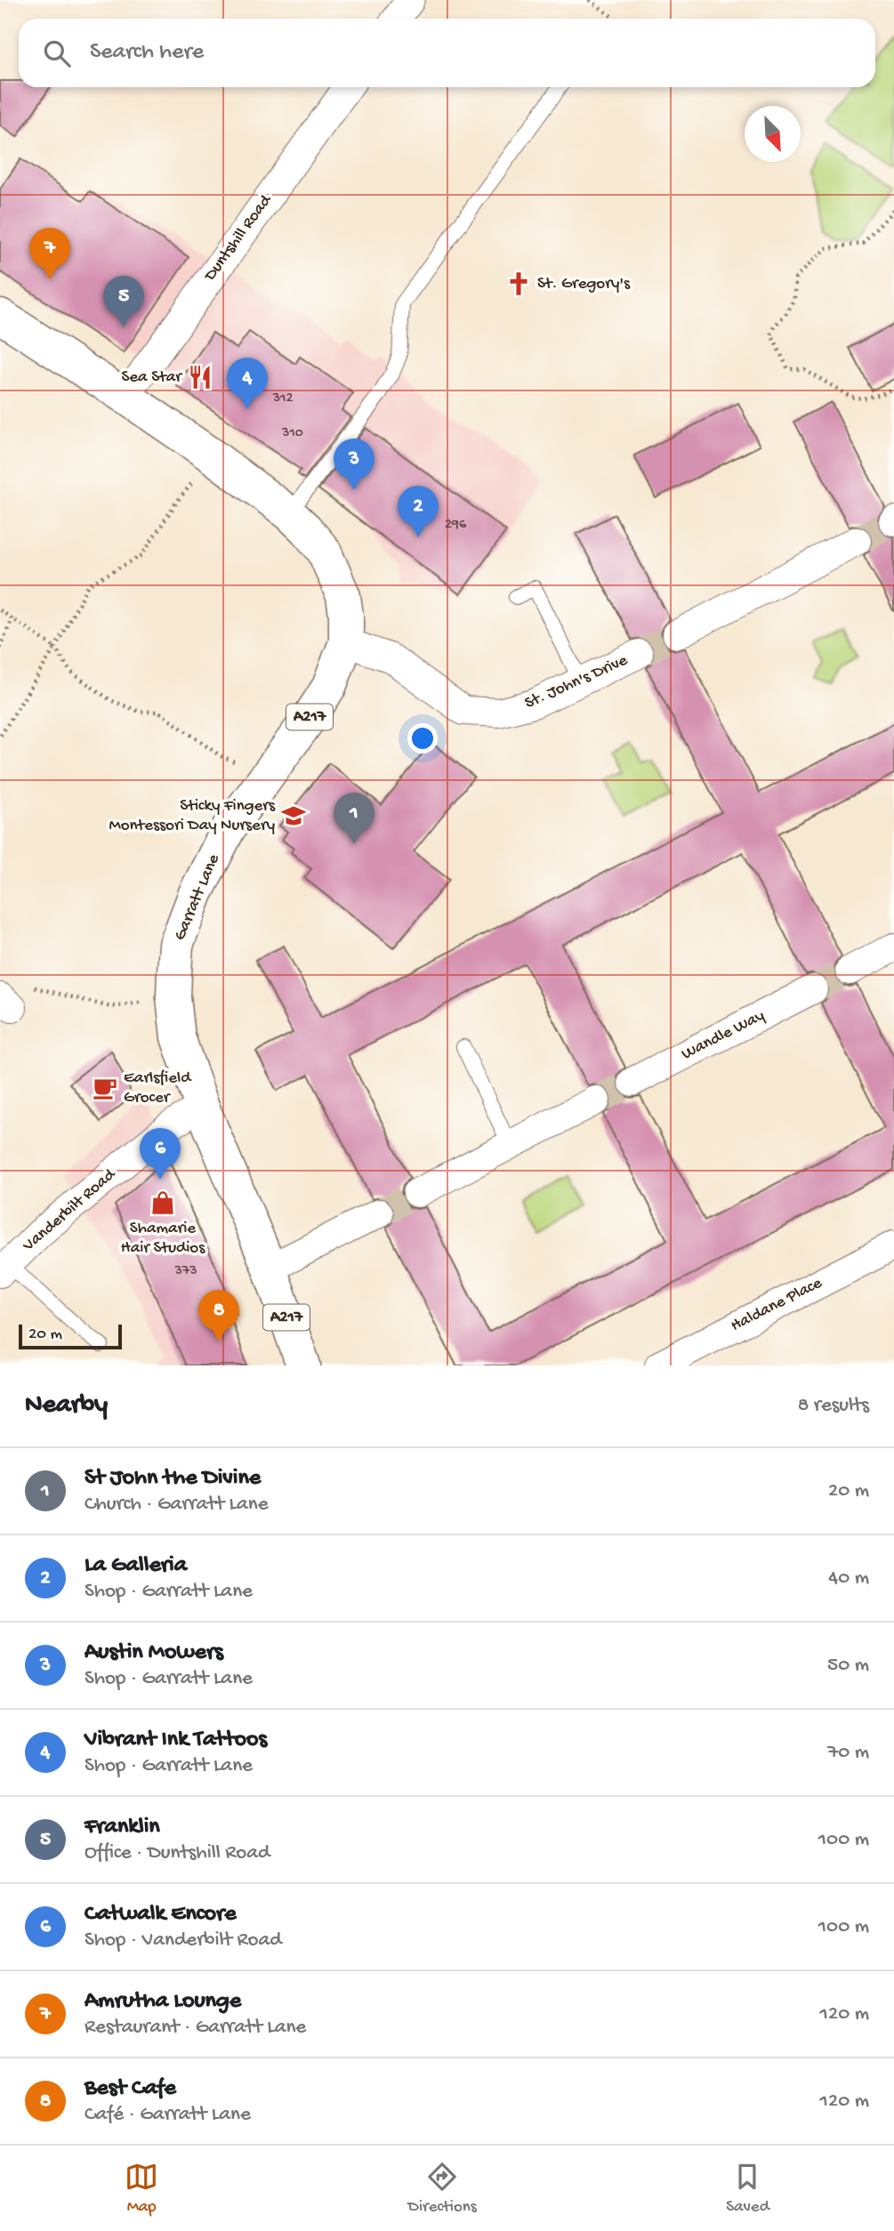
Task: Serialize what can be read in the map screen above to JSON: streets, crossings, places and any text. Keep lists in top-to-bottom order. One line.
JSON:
{"streets":{"main road":["A217","Garratt Lane"],"street":["Duntshill Road","St. John's Drive","Wandle Way","Vanderbilt Road","Haldane Place"]},"crossings":[["Duntshill Road","Garratt Lane"],["St. John's Drive","Garratt Lane"],["Garratt Lane","Vanderbilt Road"]],"places":{"church":["St. Gregory's"],"restaurant":["Sea Star"],"school or university":["Sticky Fingers Montessori Day Nursery"],"cafe":["Earlsfield Grocer"],"shop":["Shamarie Hair Studios"]},"house_numbers":["312","310","296","373"],"scale_bar":"20 m","north":"bottom right","page":{"search":"Search here","pins":["7","5","4","3","2","1","6","8"],"scale":"20 m","heading":["Nearby","8 results"],"list":[{"mark":"1","name":"St John the Divine","note":"Church · Garratt Lane","value":"20 m"},{"mark":"2","name":"La Galleria","note":"Shop · Garratt Lane","value":"40 m"},{"mark":"3","name":"Austin Mowers","note":"Shop · Garratt Lane","value":"50 m"},{"mark":"4","name":"Vibrant Ink Tattoos","note":"Shop · Garratt Lane","value":"70 m"},{"mark":"5","name":"Franklin","note":"Office · Duntshill Road","value":"100 m"},{"mark":"6","name":"Catwalk Encore","note":"Shop · Vanderbilt Road","value":"100 m"},{"mark":"7","name":"Amrutha Lounge","note":"Restaurant · Garratt Lane","value":"120 m"},{"mark":"8","name":"Best Cafe","note":"Café · Garratt Lane","value":"120 m"}],"nav":["Map","Directions","Saved"]}}
